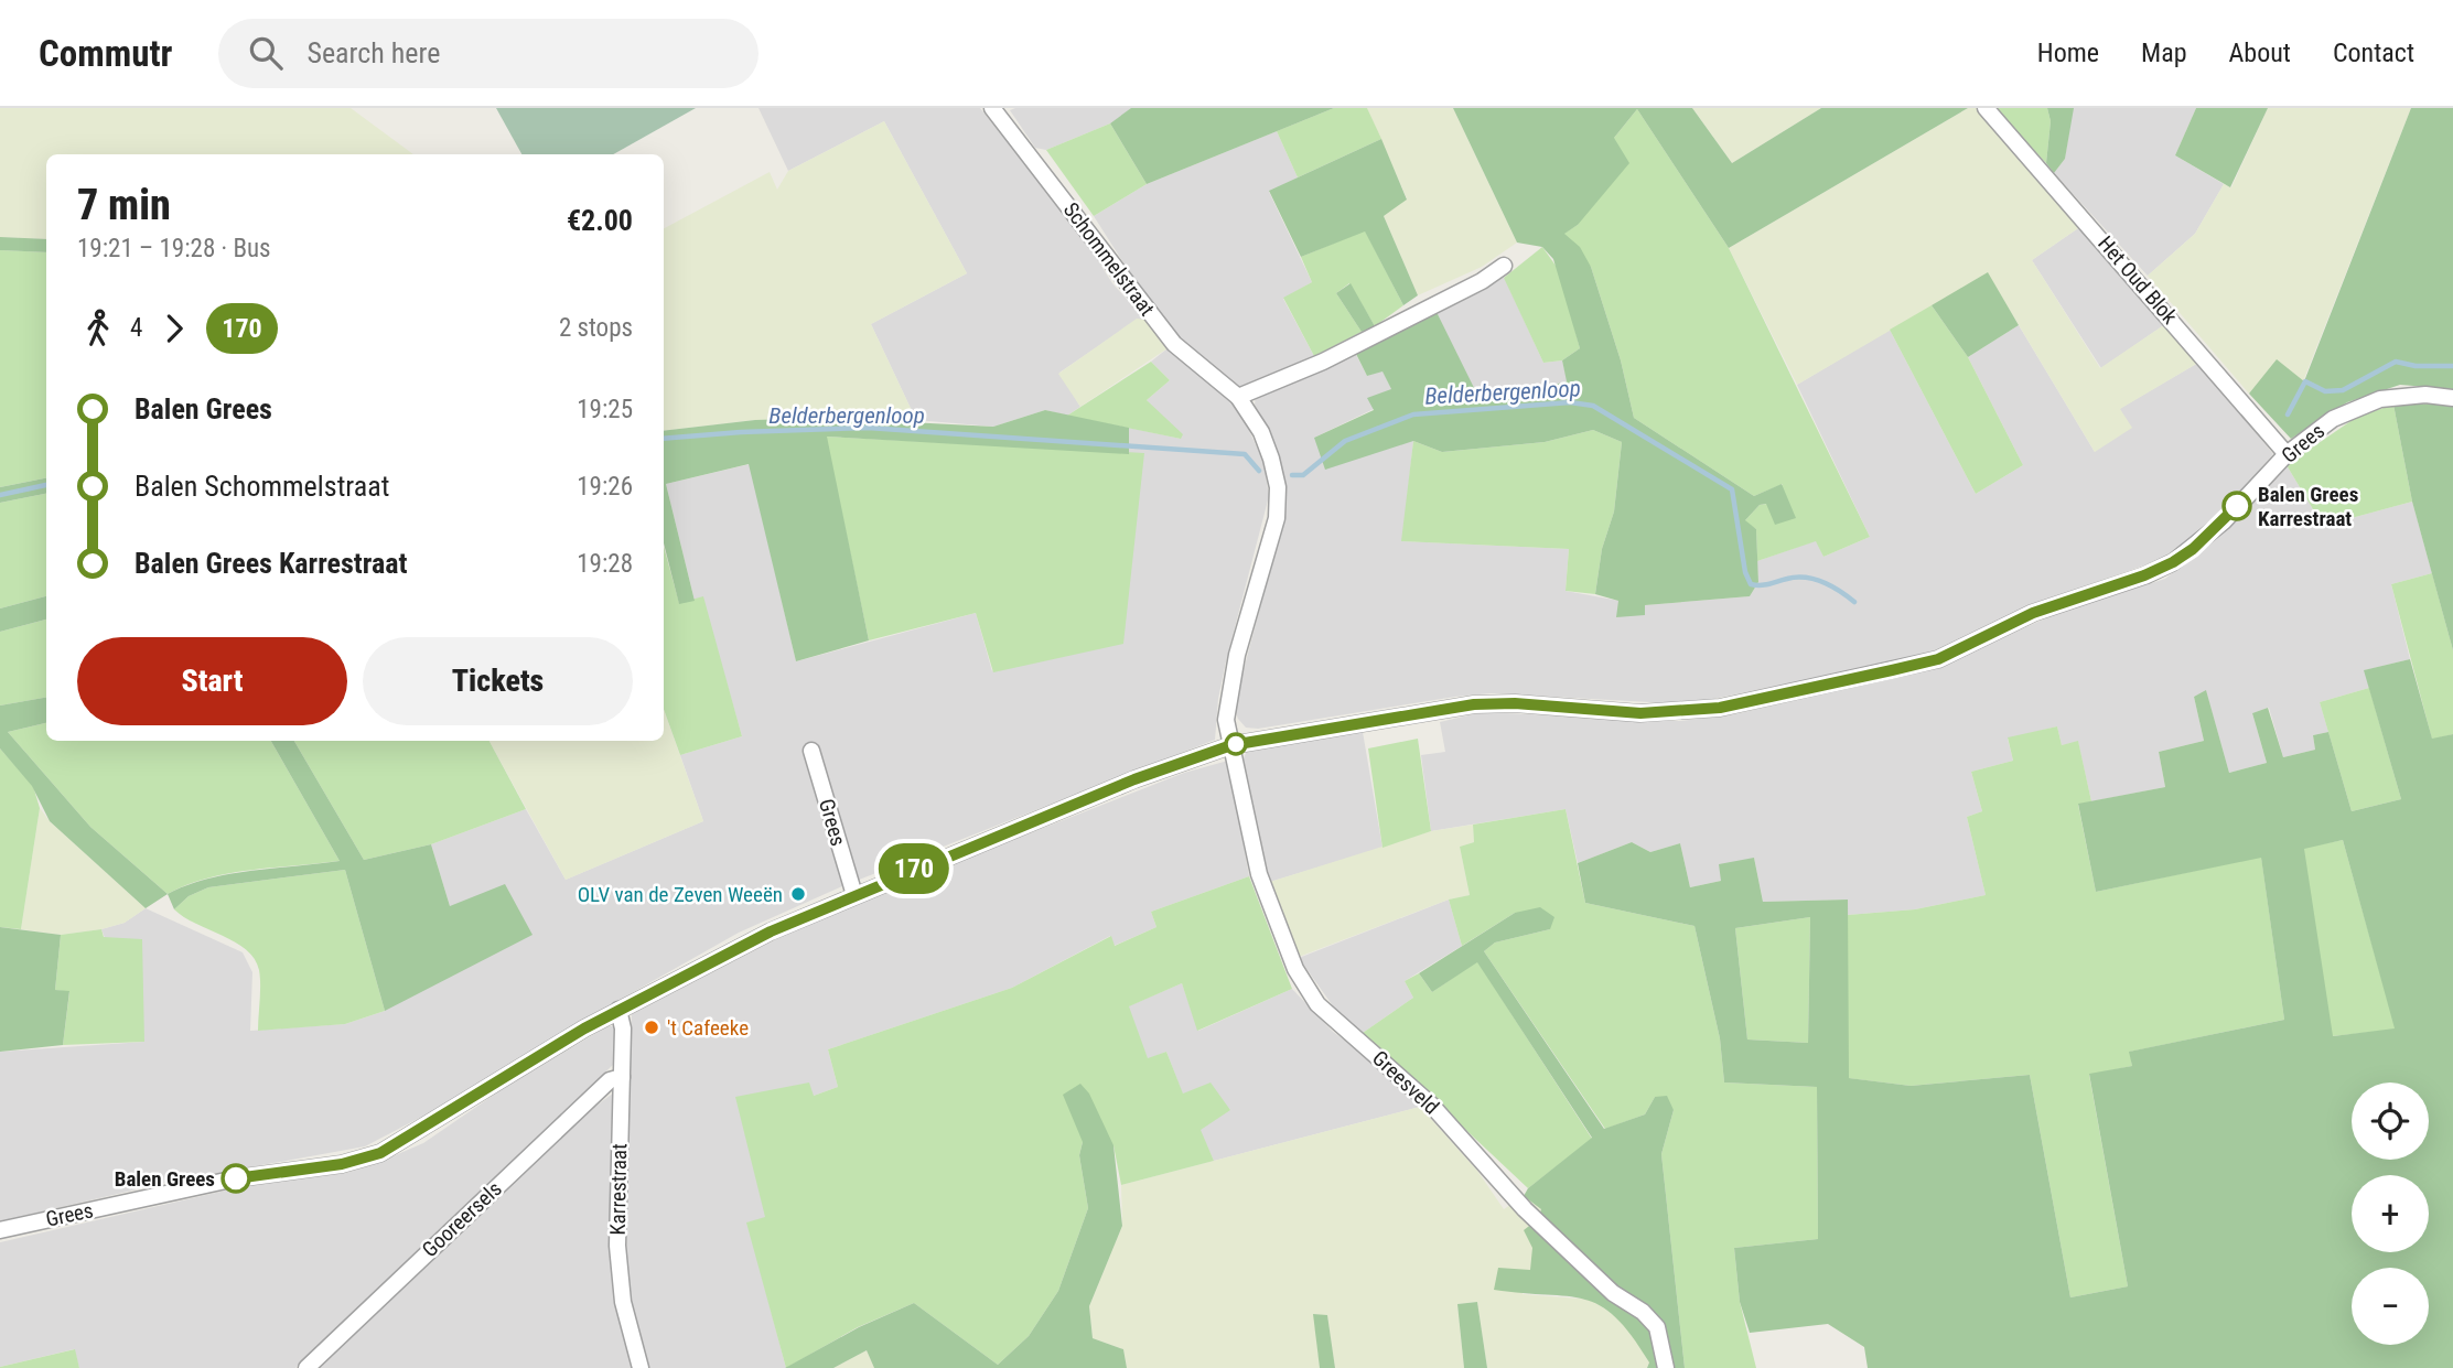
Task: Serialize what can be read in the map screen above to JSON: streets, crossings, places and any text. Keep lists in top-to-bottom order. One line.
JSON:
{"streets":{"street":["Schommelstraat","Het Oud Blok","Grees","Greesveld","Karrestraat","Gooreersels"]},"crossings":[["Schommelstraat","Grees"],["Schommelstraat","Greesveld"],["Het Oud Blok","Grees"],["Grees","Greesveld"],["Grees","Karrestraat"],["Karrestraat","Gooreersels"]],"water":["Belderbergenloop"],"places":["Balen Grees Karrestraat","OLV van de Zeven Weeën","'t Cafeeke","Balen Grees"],"lines":["bus line 170"],"page":{"header":"Commutr","search":"Search here","nav":["Home","Map","About","Contact"],"on_map":"170","heading":["7 min","19:21 – 19:28 · Bus","€2.00"],"legs":["4","170","2 stops"],"list":[{"name":"Balen Grees","value":"19:25"},{"name":"Balen Schommelstraat","value":"19:26"},{"name":"Balen Grees Karrestraat","value":"19:28"}],"buttons":["Start","Tickets"],"map_buttons":["+","−"]}}
